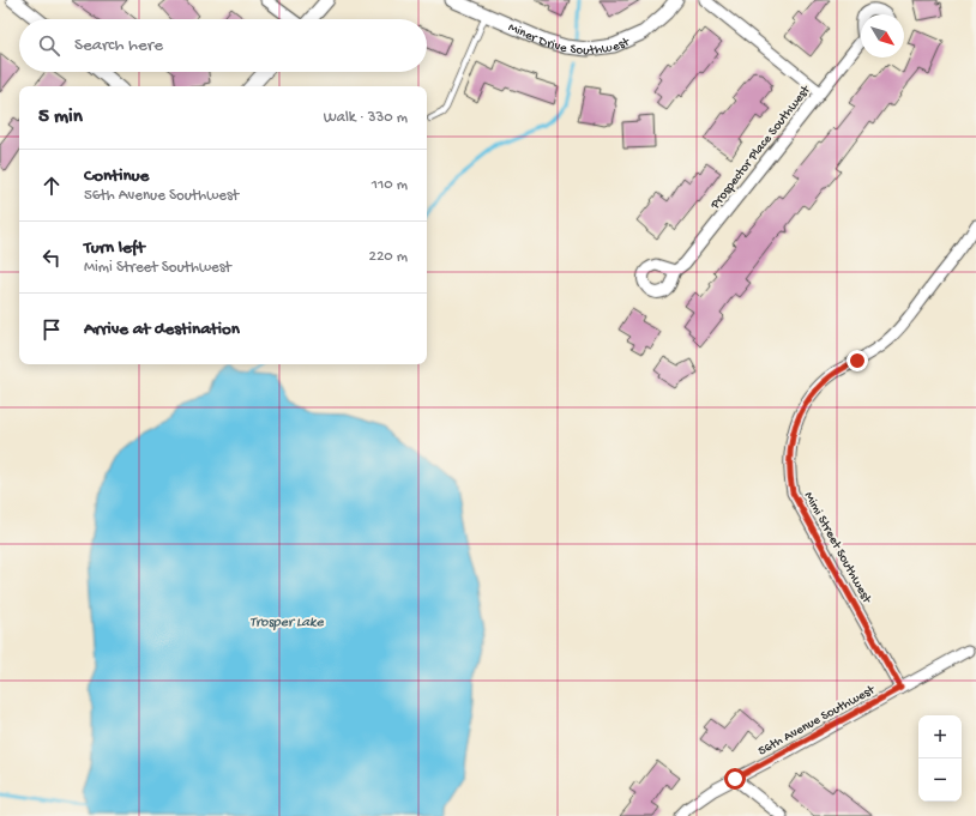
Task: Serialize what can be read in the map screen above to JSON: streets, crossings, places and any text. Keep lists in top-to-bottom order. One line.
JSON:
{"streets":{"street":["Miner Drive Southwest","Prospector Place Southwest","Mimi Street Southwest","56th Avenue Southwest"]},"crossings":[["Mimi Street Southwest","56th Avenue Southwest"]],"water":["Trosper Lake"],"north":"bottom right","page":{"search":"Search here","heading":["5 min","Walk · 330 m"],"list":[["Continue","56th Avenue Southwest","110 m"],["Turn left","Mimi Street Southwest","220 m"],"Arrive at destination"],"map_buttons":["+","−"]}}
